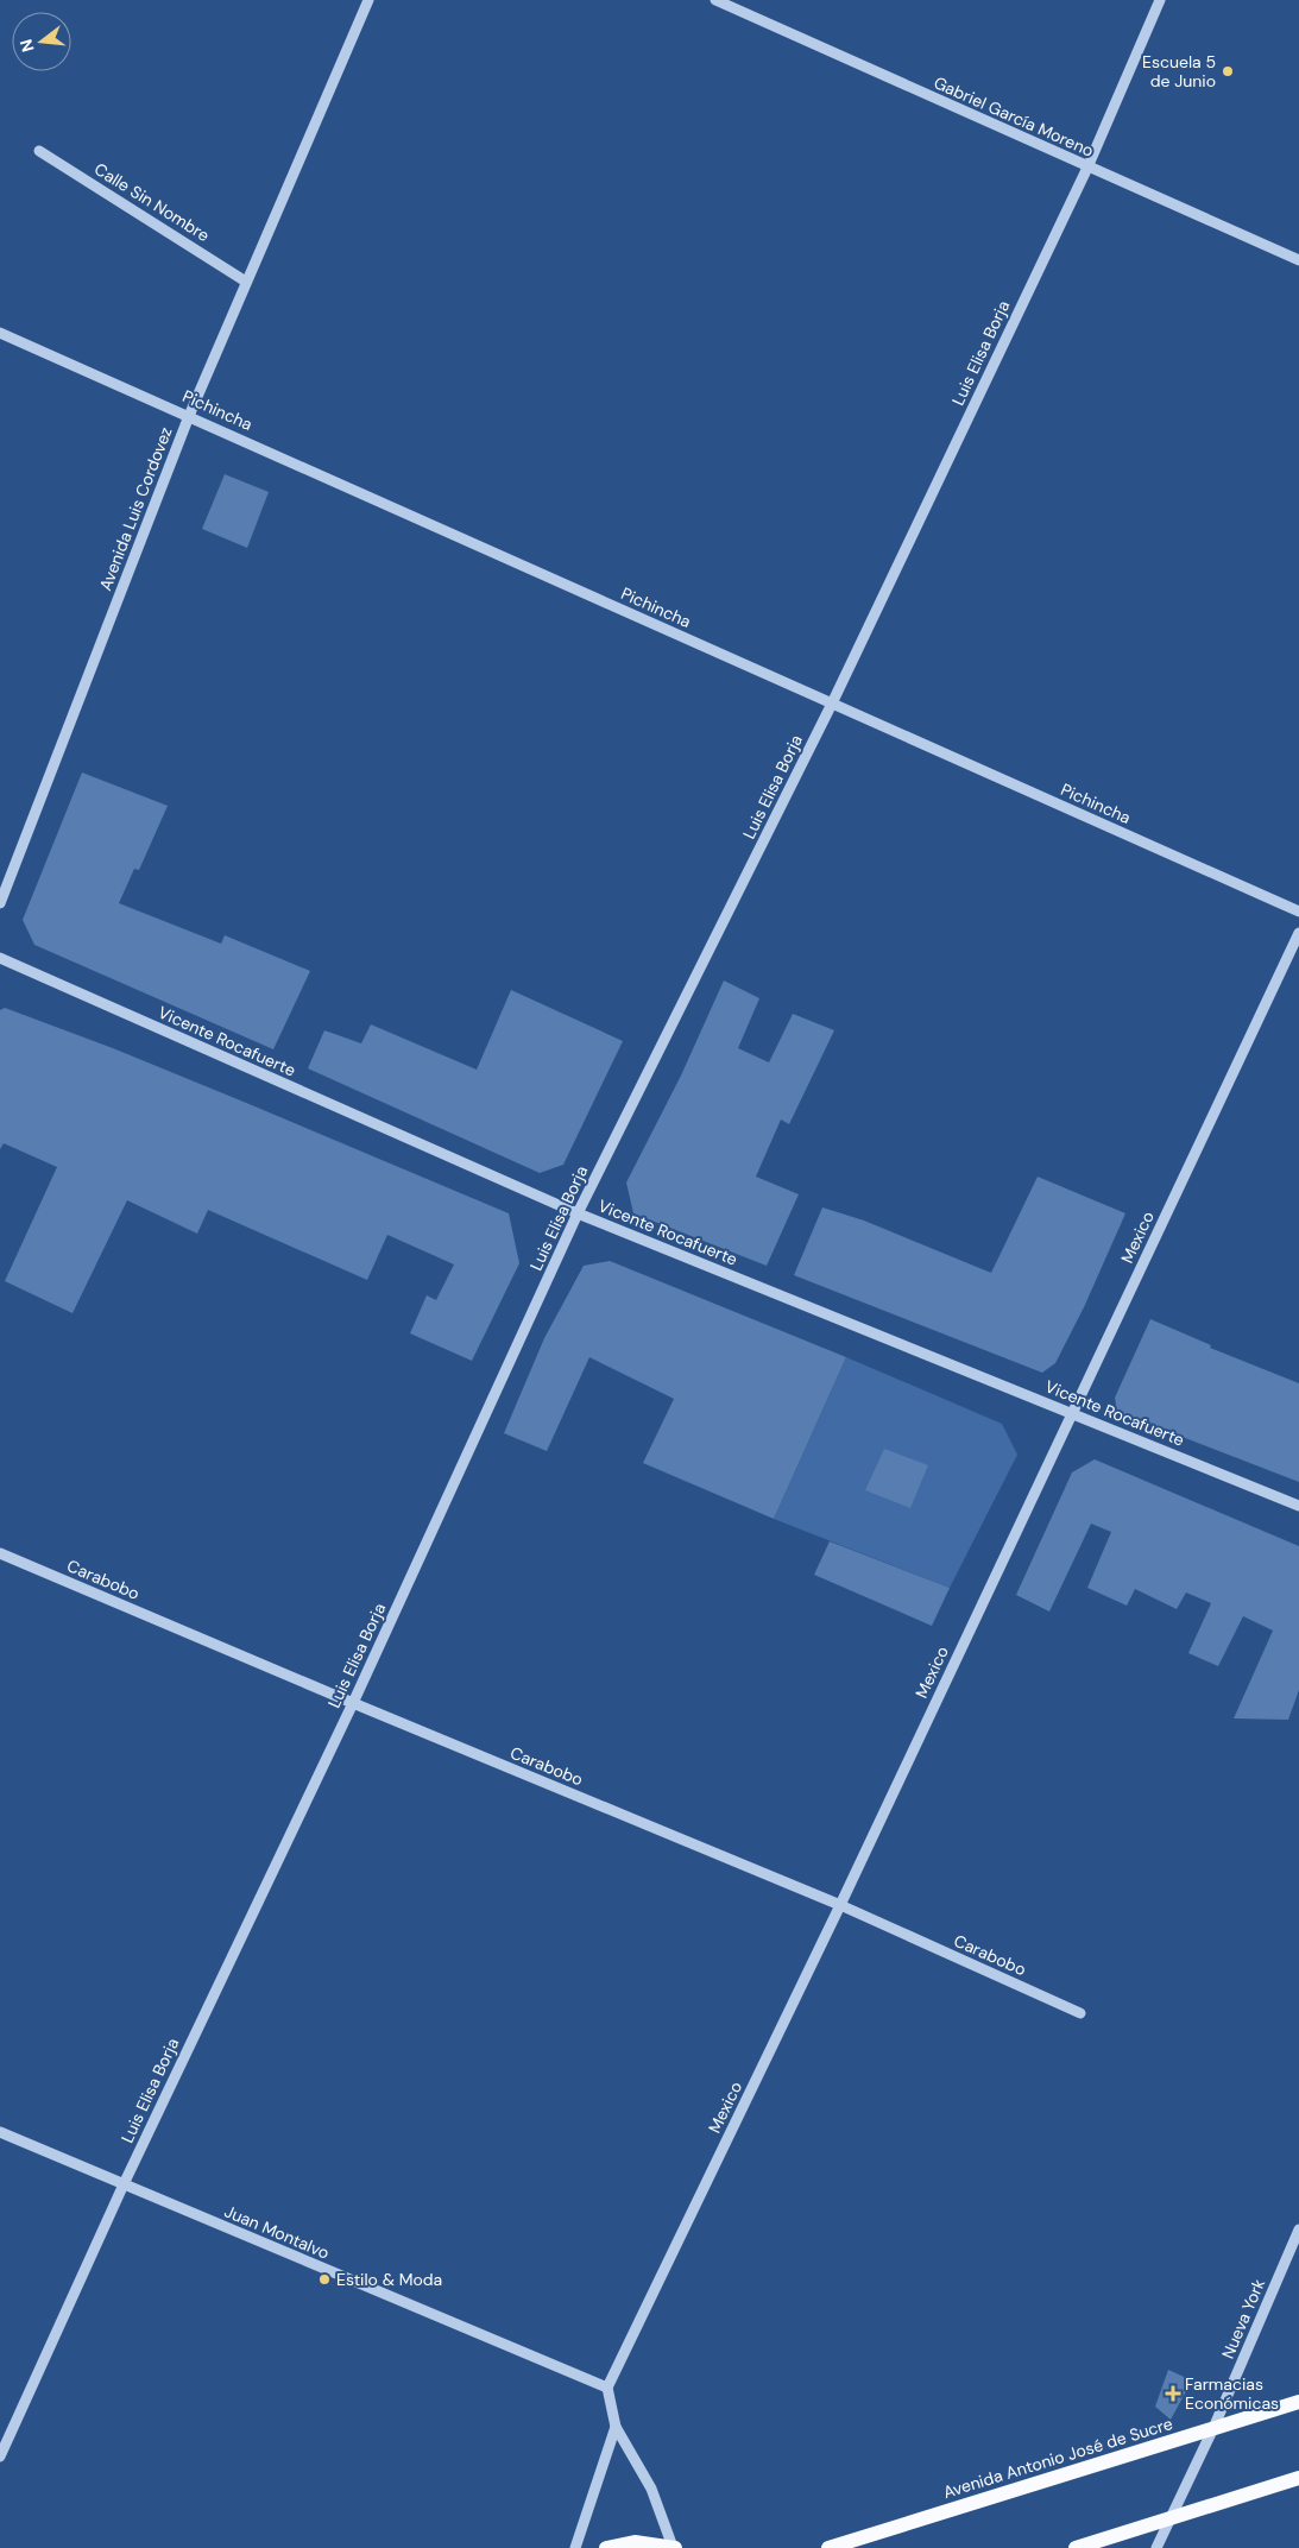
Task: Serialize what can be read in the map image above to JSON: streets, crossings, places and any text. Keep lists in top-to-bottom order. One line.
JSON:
{"streets":{"main road":["Avenida Antonio José de Sucre"],"street":["Gabriel García Moreno","Calle Sin Nombre","Luis Elisa Borja","Pichincha","Avenida Luis Cordovez","Vicente Rocafuerte","Mexico","Carabobo","Juan Montalvo","Nueva York"]},"crossings":[["Gabriel García Moreno","Luis Elisa Borja"],["Calle Sin Nombre","Avenida Luis Cordovez"],["Luis Elisa Borja","Pichincha"],["Luis Elisa Borja","Vicente Rocafuerte"],["Luis Elisa Borja","Carabobo"],["Luis Elisa Borja","Juan Montalvo"],["Pichincha","Avenida Luis Cordovez"],["Vicente Rocafuerte","Mexico"],["Mexico","Carabobo"],["Mexico","Juan Montalvo"],["Nueva York","Avenida Antonio José de Sucre"]],"places":{"other":["Escuela 5 de Junio","Estilo & Moda"],"health":["Farmacias Económicas"]},"north":"left"}
